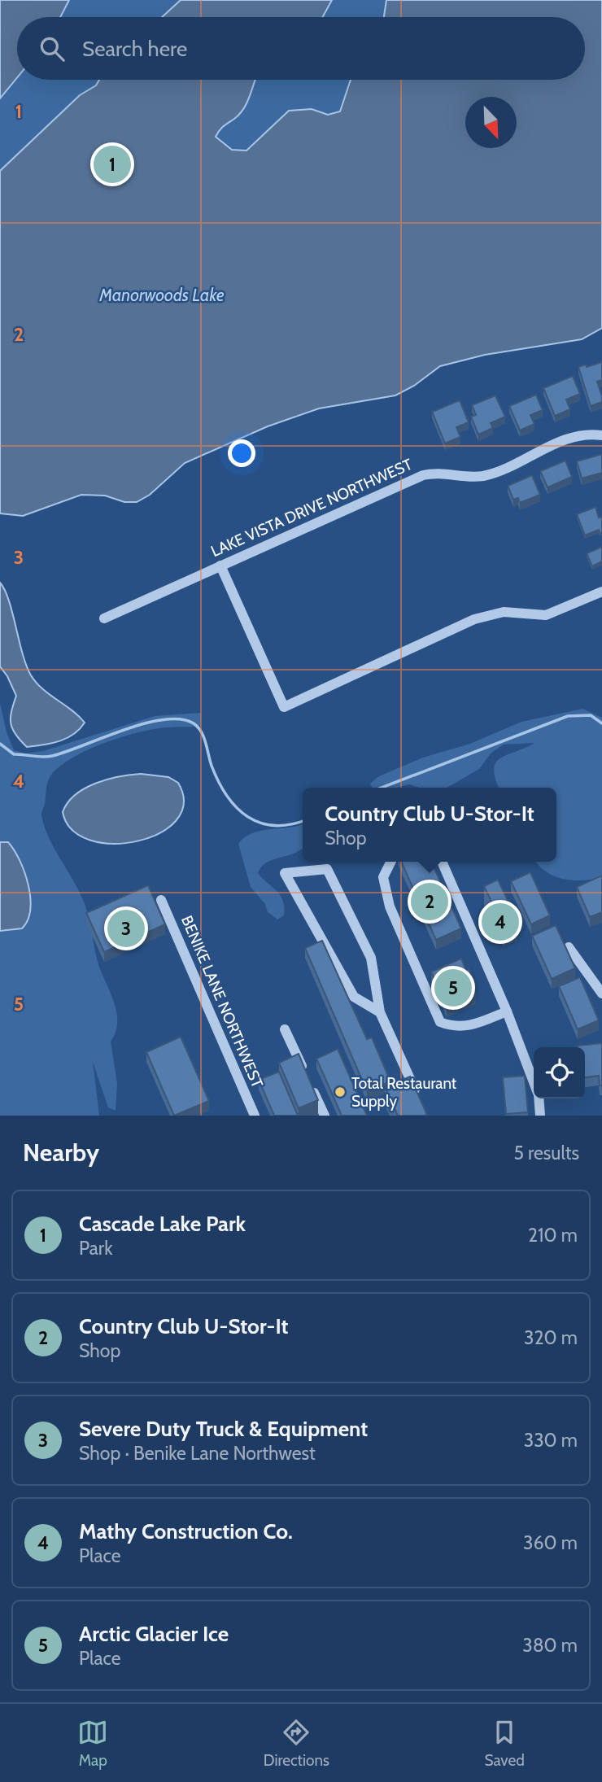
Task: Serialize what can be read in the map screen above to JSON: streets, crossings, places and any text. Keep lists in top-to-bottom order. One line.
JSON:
{"streets":{"street":["LAKE VISTA DRIVE NORTHWEST","BENIKE LANE NORTHWEST"]},"water":["Manorwoods Lake"],"places":["Total Restaurant Supply"],"north":"bottom right","page":{"search":"Search here","pins":["1","2","4","3","5"],"popup":["Country Club U-Stor-It","Shop"],"heading":["Nearby","5 results"],"list":[{"mark":"1","name":"Cascade Lake Park","note":"Park","value":"210 m"},{"mark":"2","name":"Country Club U-Stor-It","note":"Shop","value":"320 m"},{"mark":"3","name":"Severe Duty Truck & Equipment","note":"Shop · Benike Lane Northwest","value":"330 m"},{"mark":"4","name":"Mathy Construction Co.","note":"Place","value":"360 m"},{"mark":"5","name":"Arctic Glacier Ice","note":"Place","value":"380 m"}],"nav":["Map","Directions","Saved"]},"grid":{"rows":["1","2","3","4","5"]}}
